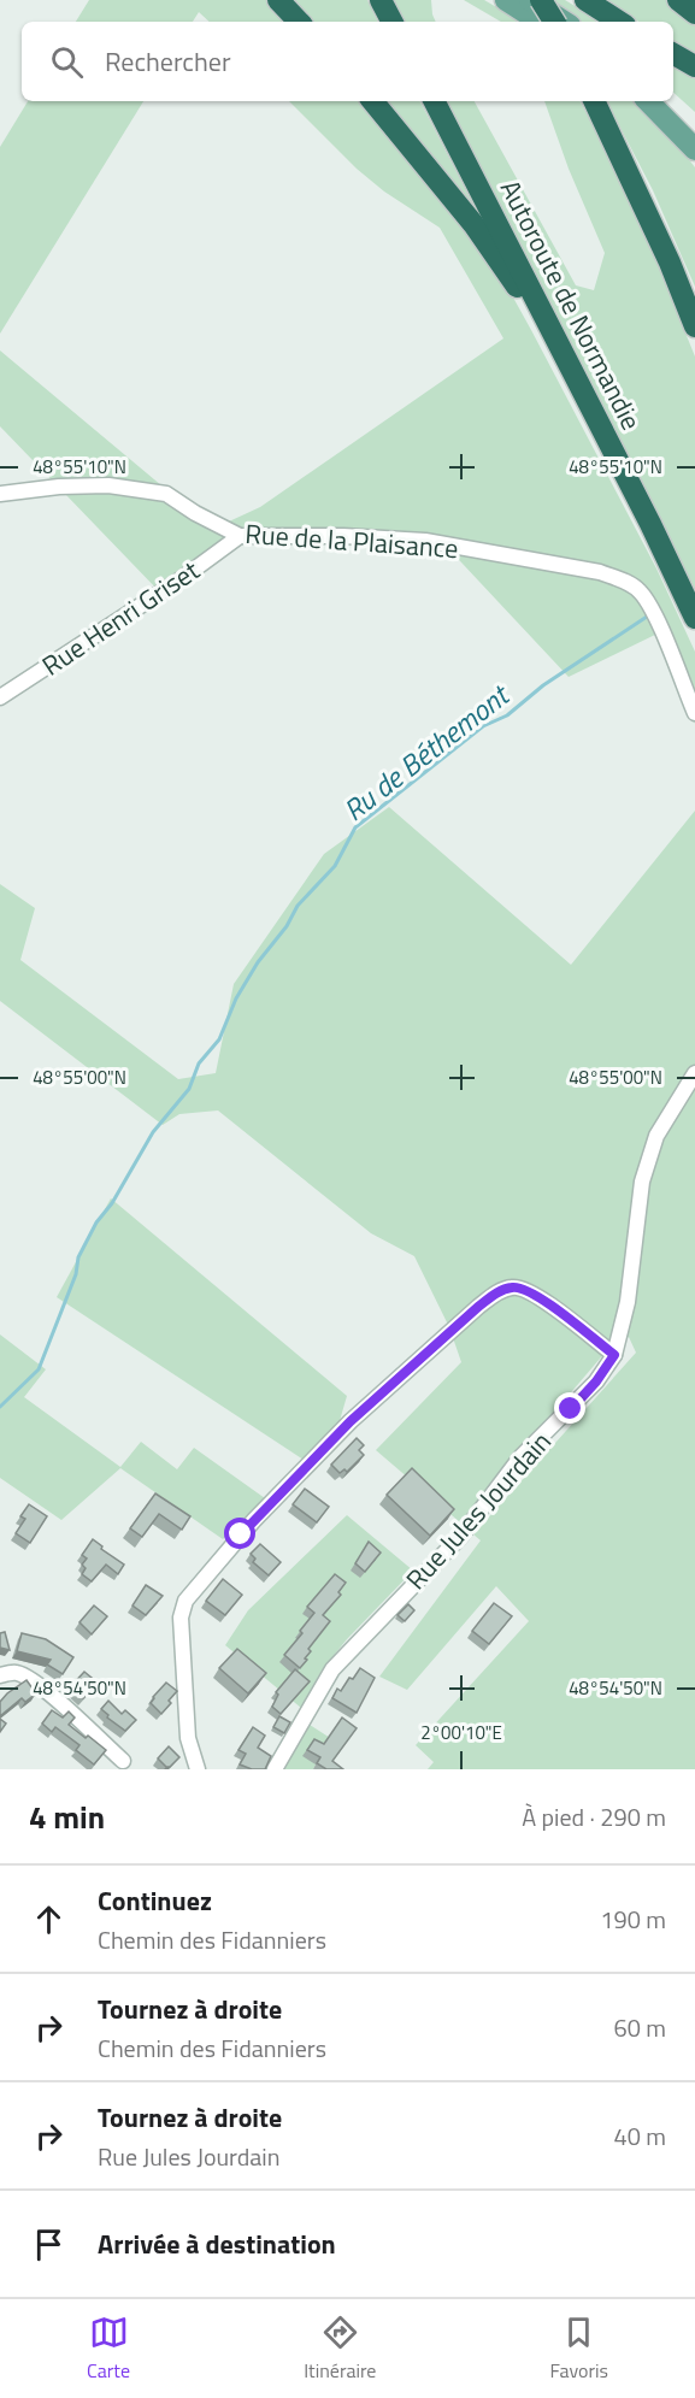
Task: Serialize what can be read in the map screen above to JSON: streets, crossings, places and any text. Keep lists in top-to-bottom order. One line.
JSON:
{"streets":{"highway":["Autoroute de Normandie"],"street":["Rue de la Plaisance","Rue Henri Griset","Rue Jules Jourdain"]},"crossings":[["Rue de la Plaisance","Rue Henri Griset"]],"water":["Ru de Béthemont"],"page":{"search":"Rechercher","heading":["4 min","À pied · 290 m"],"list":[["Continuez","Chemin des Fidanniers","190 m"],["Tournez à droite","Chemin des Fidanniers","60 m"],["Tournez à droite","Rue Jules Jourdain","40 m"],"Arrivée à destination"],"nav":["Carte","Itinéraire","Favoris"]},"coordinates":["48°55'10\"N","48°55'00\"N","48°54'50\"N","2°00'10\"E"]}
